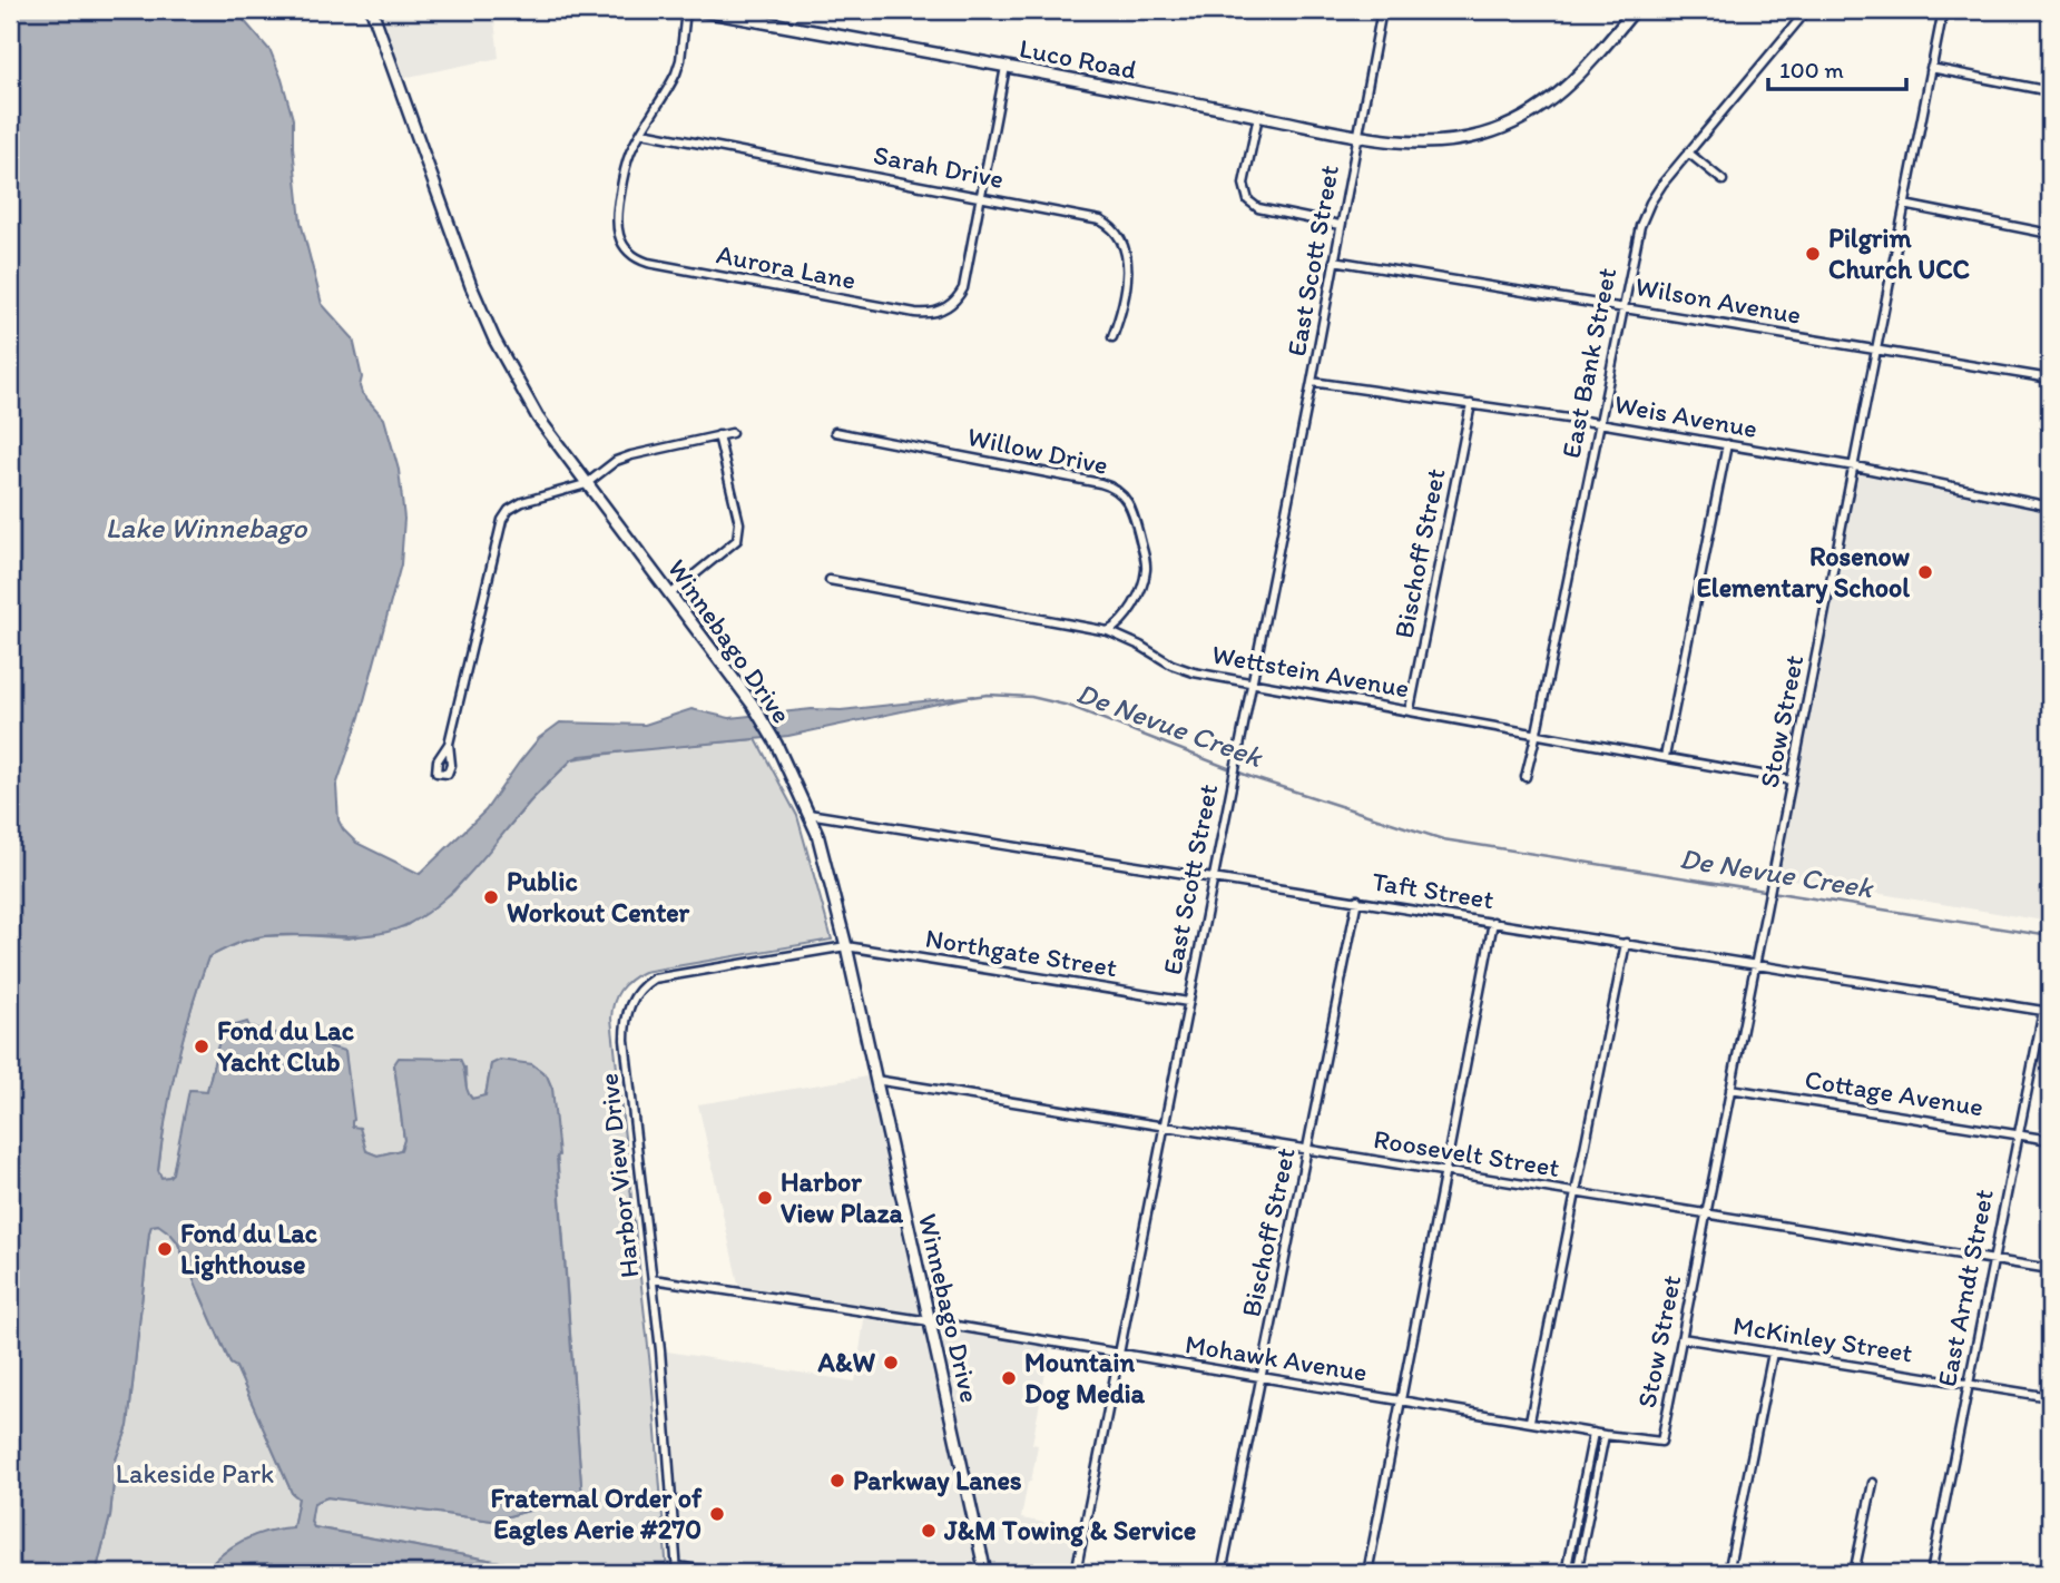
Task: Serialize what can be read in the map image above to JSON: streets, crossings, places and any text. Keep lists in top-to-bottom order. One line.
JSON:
{"streets":{"main road":["Luco Road","Winnebago Drive"],"street":["Sarah Drive","East Scott Street","Aurora Lane","Wilson Avenue","East Bank Street","Weis Avenue","Willow Drive","Bischoff Street","Wettstein Avenue","Stow Street","Taft Street","Northgate Street","Cottage Avenue","Roosevelt Street","Harbor View Drive","East Arndt Street","McKinley Street","Mohawk Avenue"]},"crossings":[["Luco Road","East Scott Street"],["Luco Road","Aurora Lane"],["Sarah Drive","Aurora Lane"],["East Scott Street","Wilson Avenue"],["East Scott Street","Weis Avenue"],["East Scott Street","Wettstein Avenue"],["East Scott Street","Taft Street"],["East Scott Street","Northgate Street"],["East Scott Street","Roosevelt Street"],["East Scott Street","Mohawk Avenue"],["Wilson Avenue","East Bank Street"],["Wilson Avenue","Stow Street"],["East Bank Street","Weis Avenue"],["East Bank Street","Wettstein Avenue"],["Weis Avenue","Bischoff Street"],["Weis Avenue","Stow Street"],["Willow Drive","Wettstein Avenue"],["Bischoff Street","Wettstein Avenue"],["Bischoff Street","Taft Street"],["Bischoff Street","Roosevelt Street"],["Bischoff Street","Mohawk Avenue"],["Winnebago Drive","Taft Street"],["Winnebago Drive","Northgate Street"],["Winnebago Drive","Roosevelt Street"],["Winnebago Drive","Harbor View Drive"],["Winnebago Drive","Mohawk Avenue"],["Wettstein Avenue","Stow Street"],["Stow Street","Taft Street"],["Stow Street","Cottage Avenue"],["Stow Street","Roosevelt Street"],["Stow Street","McKinley Street"],["Stow Street","Mohawk Avenue"],["Taft Street","East Arndt Street"],["Northgate Street","Harbor View Drive"],["Cottage Avenue","East Arndt Street"],["Roosevelt Street","East Arndt Street"],["Harbor View Drive","Mohawk Avenue"],["East Arndt Street","McKinley Street"]],"water":["Lake Winnebago","De Nevue Creek"],"parks":["Lakeside Park"],"places":["Pilgrim Church UCC","Rosenow Elementary School","Public Workout Center","Fond du Lac Yacht Club","Harbor View Plaza","Fond du Lac Lighthouse","A&W","Mountain Dog Media","Parkway Lanes","Fraternal Order of Eagles Aerie #270","J&M Towing & Service"],"scale_bar":"100 m"}
